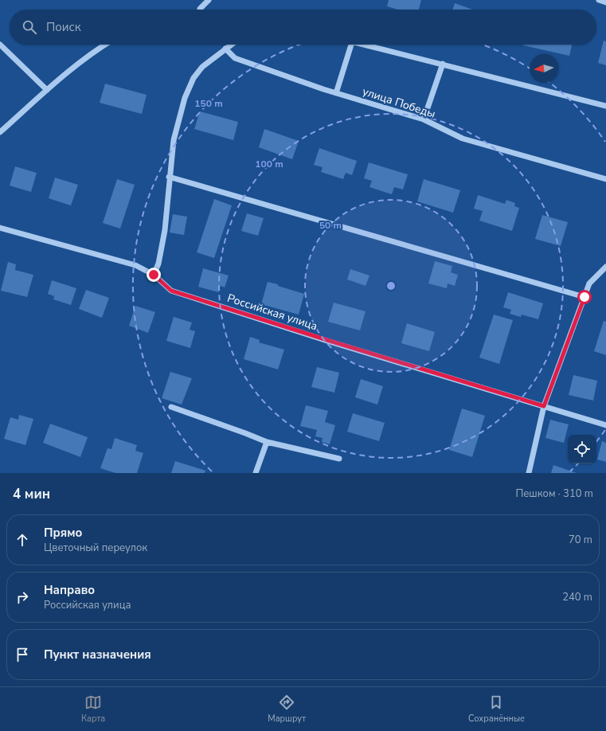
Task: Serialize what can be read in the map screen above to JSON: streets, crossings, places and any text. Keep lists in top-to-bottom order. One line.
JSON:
{"streets":{"street":["улица Победы","Российская улица"]},"north":"left","page":{"search":"Поиск","heading":["4 мин","Пешком · 310 m"],"list":[["Прямо","Цветочный переулок","70 m"],["Направо","Российская улица","240 m"],"Пункт назначения"],"nav":["Карта","Маршрут","Сохранённые"]},"rings":["150 m","100 m","50 m"]}
